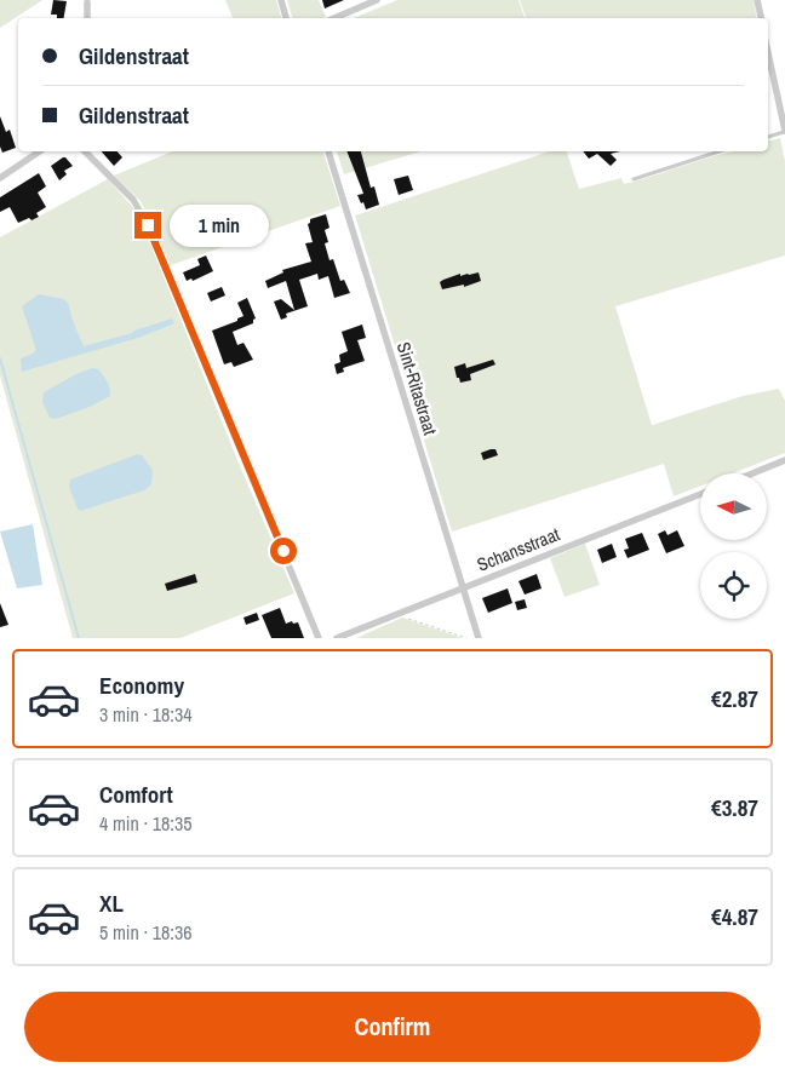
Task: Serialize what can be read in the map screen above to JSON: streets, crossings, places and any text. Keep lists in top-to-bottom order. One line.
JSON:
{"streets":{"street":["Sint-Ritastraat","Schansstraat"]},"crossings":[["Sint-Ritastraat","Schansstraat"]],"north":"left","page":{"banner":["Gildenstraat","Gildenstraat"],"bubble":"1 min","list":[{"name":"Economy","note":"3 min · 18:34","value":"€2.87"},{"name":"Comfort","note":"4 min · 18:35","value":"€3.87"},{"name":"XL","note":"5 min · 18:36","value":"€4.87"}],"buttons":"Confirm"}}
